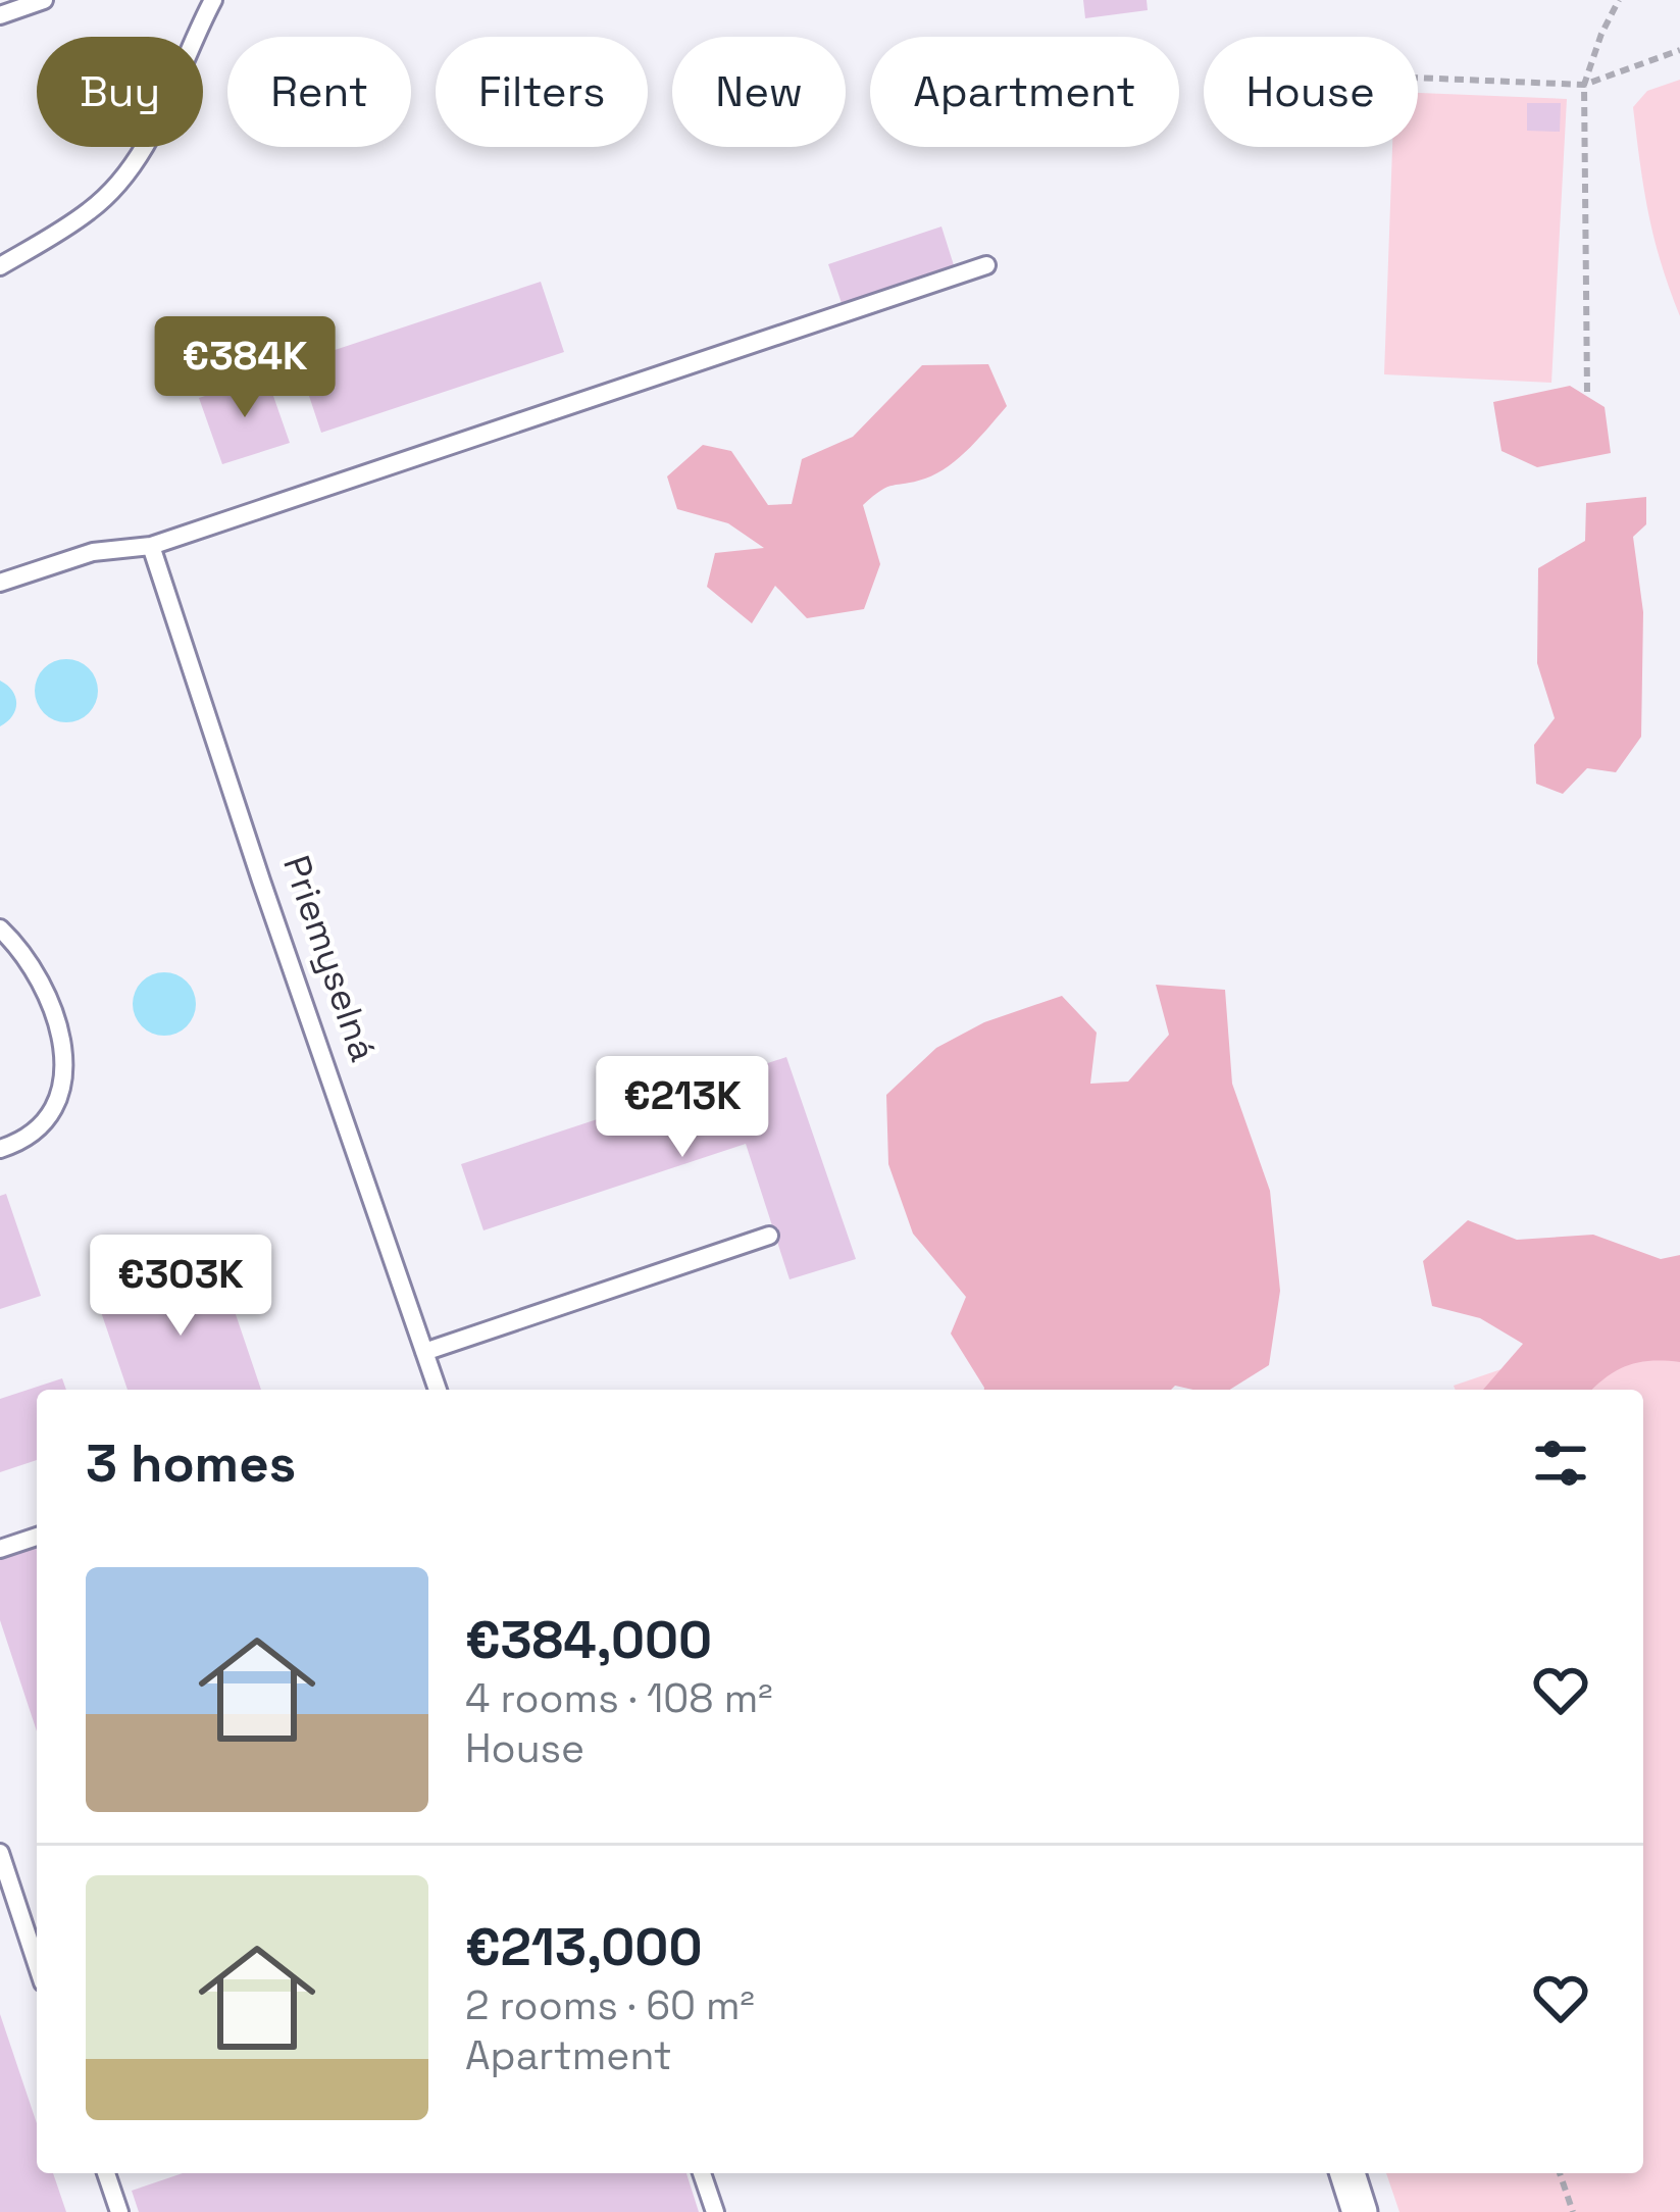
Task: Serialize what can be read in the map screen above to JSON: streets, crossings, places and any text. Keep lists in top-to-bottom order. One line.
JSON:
{"streets":{"lane":["Priemyselná"]},"page":{"chip":["Buy","Rent","Filters","New","Apartment","House"],"price":["€384K","€213K","€303K"],"heading":"3 homes","list":[{"name":"€384,000","note":"4 rooms · 108 m² · House"},{"name":"€213,000","note":"2 rooms · 60 m² · Apartment"}]}}
